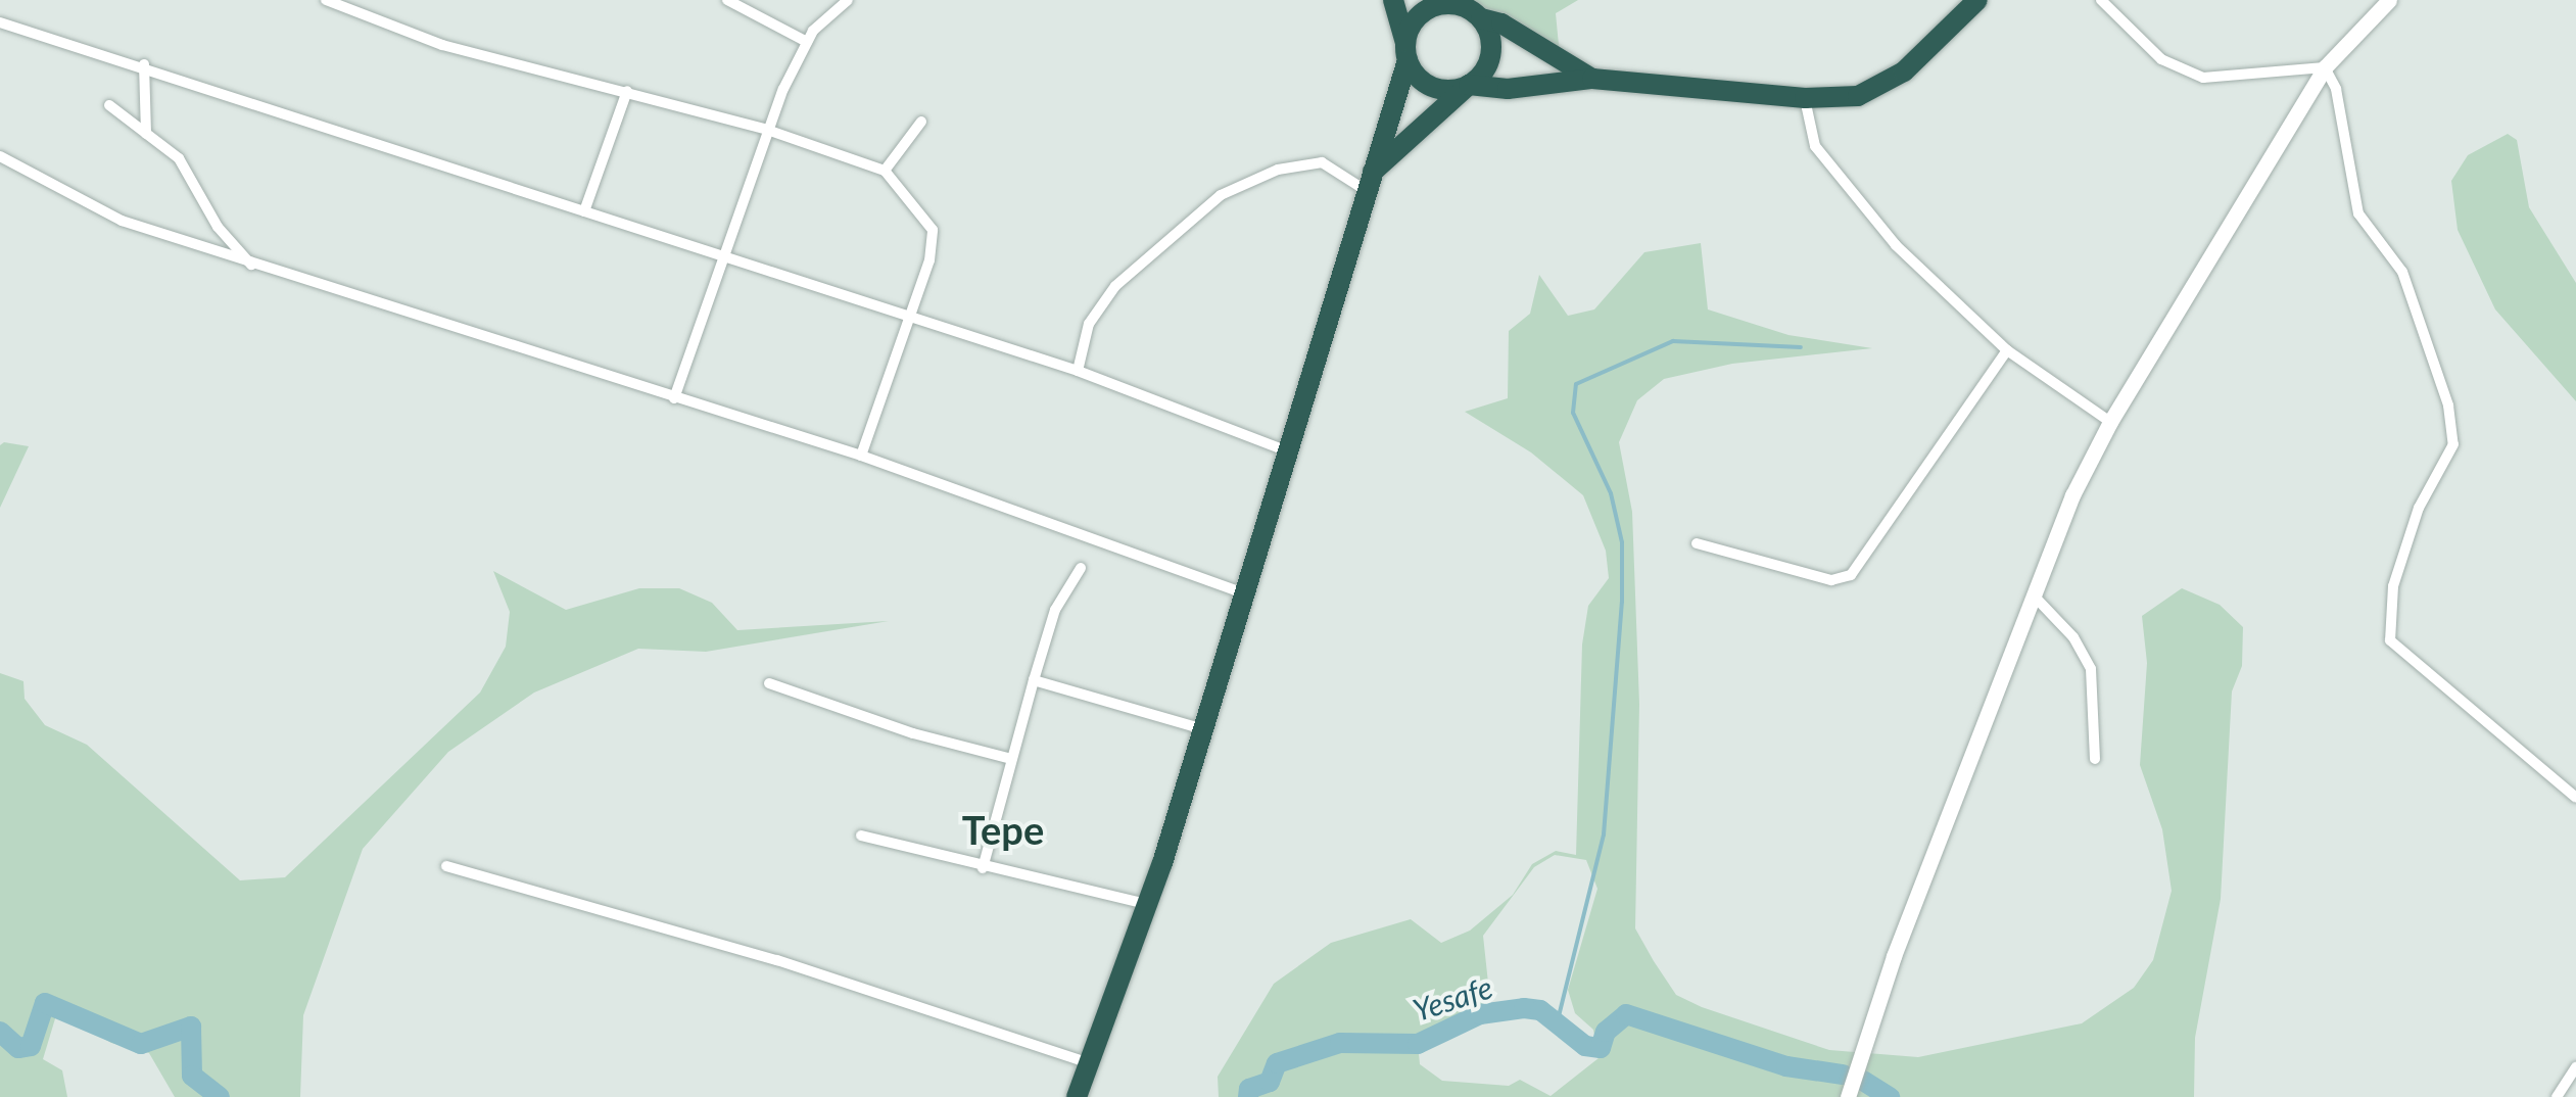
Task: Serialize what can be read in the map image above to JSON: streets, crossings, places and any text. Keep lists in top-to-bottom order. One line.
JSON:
{"districts":["Tepe"],"water":["Yesafe"]}
